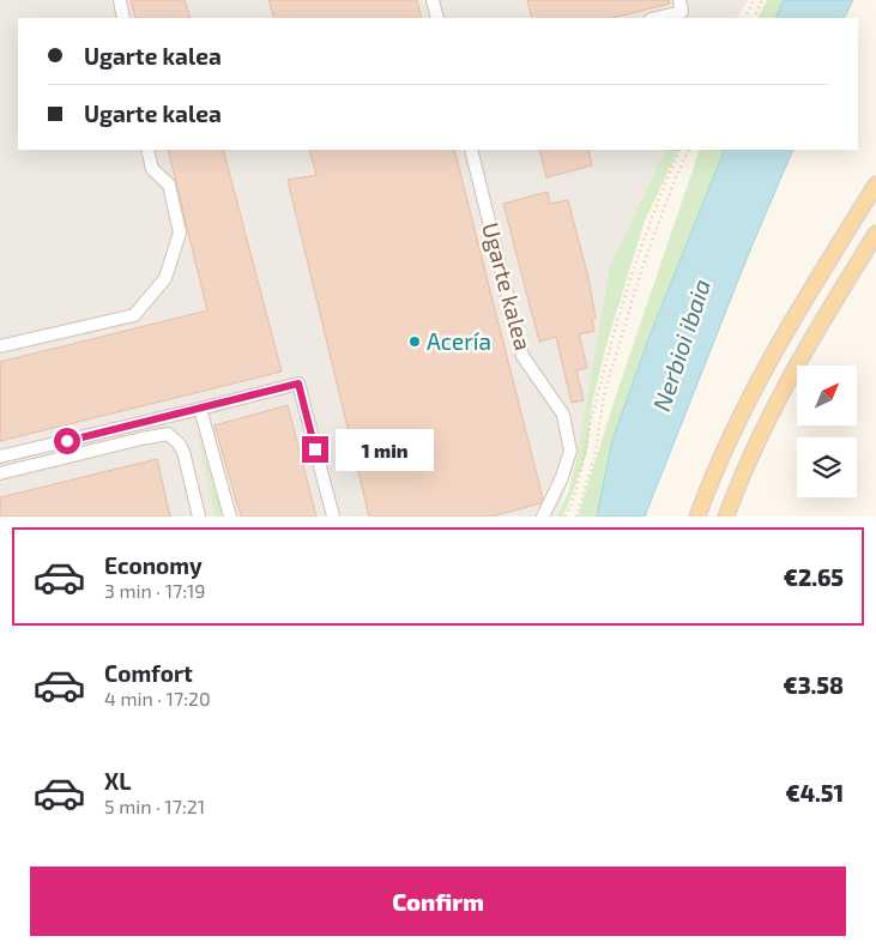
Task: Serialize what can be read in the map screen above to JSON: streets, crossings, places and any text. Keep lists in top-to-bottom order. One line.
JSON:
{"streets":{"street":["Ugarte kalea"]},"water":["Nerbioi ibaia"],"places":["Acería"],"north":"top right","page":{"banner":["Ugarte kalea","Ugarte kalea"],"bubble":"1 min","list":[{"name":"Economy","note":"3 min · 17:19","value":"€2.65"},{"name":"Comfort","note":"4 min · 17:20","value":"€3.58"},{"name":"XL","note":"5 min · 17:21","value":"€4.51"}],"buttons":"Confirm"}}
